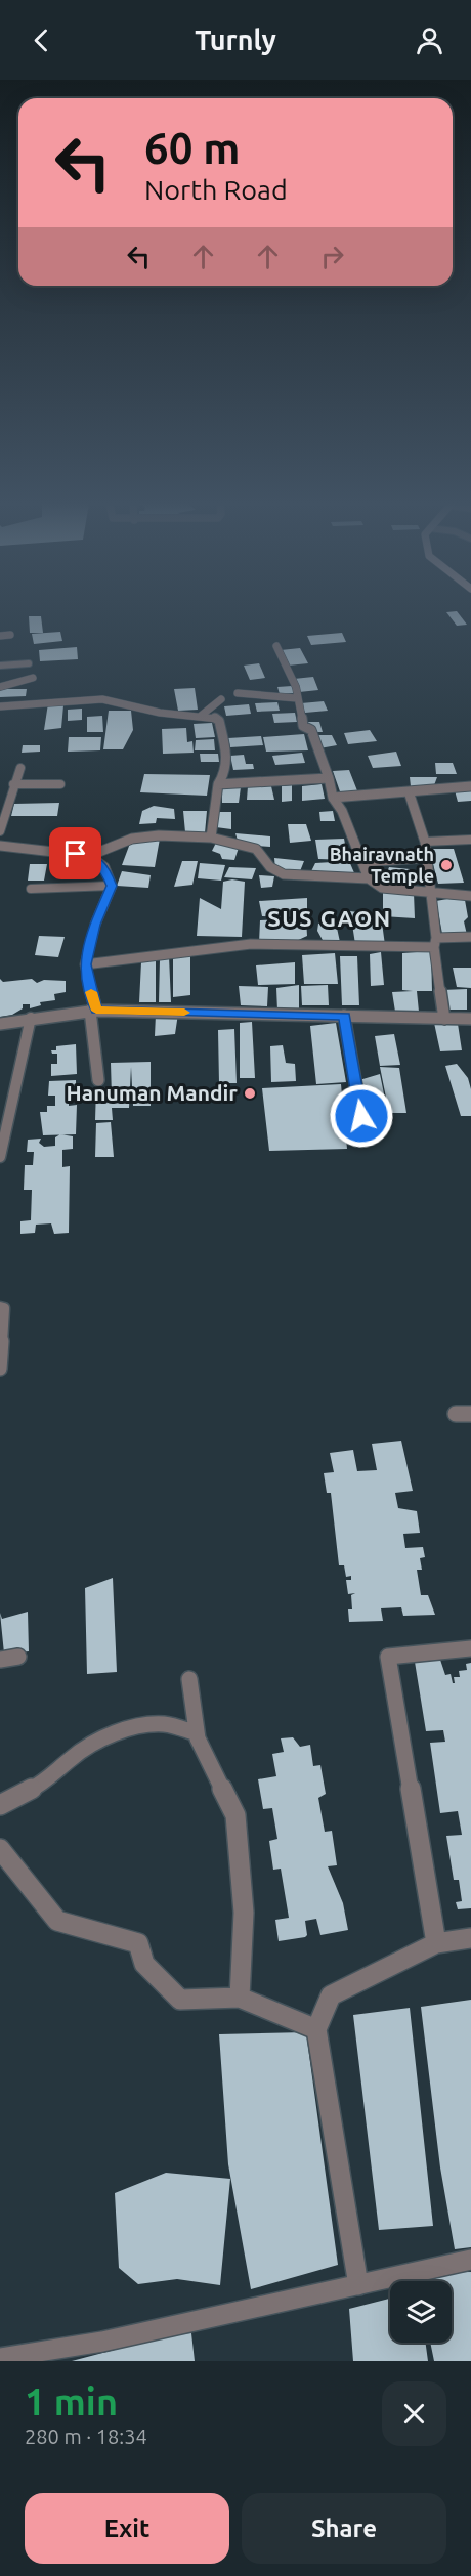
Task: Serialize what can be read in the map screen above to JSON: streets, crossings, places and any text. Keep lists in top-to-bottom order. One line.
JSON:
{"districts":["SUS GAON"],"places":["Bhairavnath Temple","Hanuman Mandir"],"page":{"header":"Turnly","turn":["60 m","North Road"],"heading":["1 min","280 m · 18:34"],"buttons":["Exit","Share"]}}
